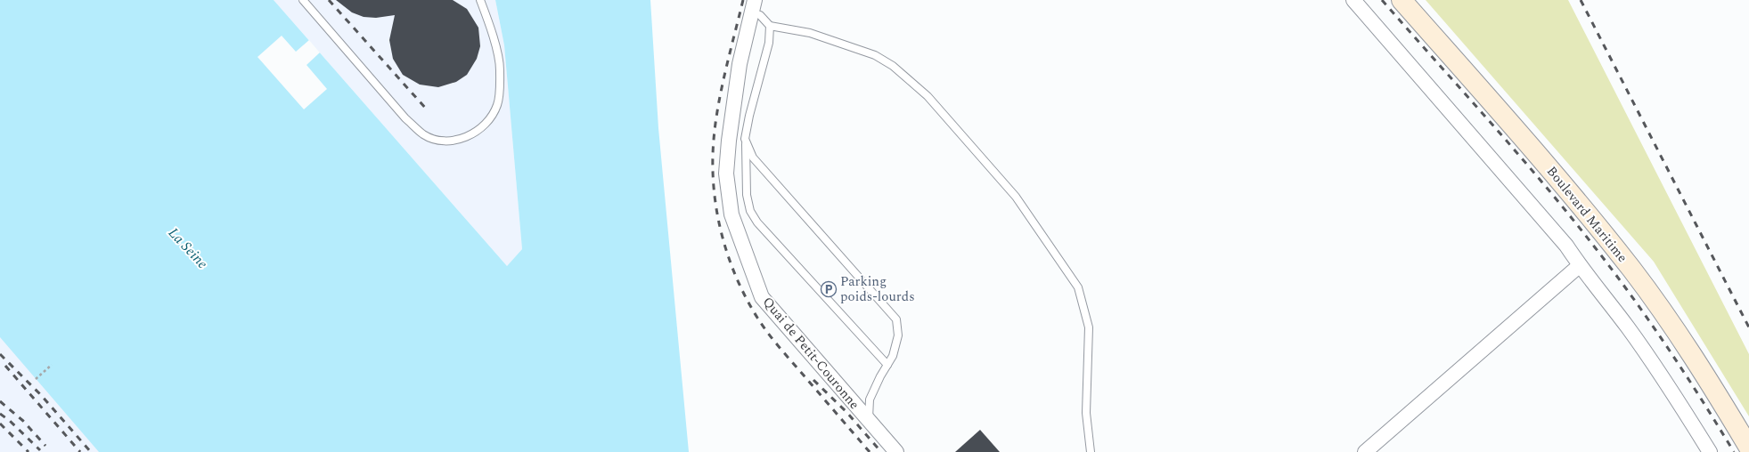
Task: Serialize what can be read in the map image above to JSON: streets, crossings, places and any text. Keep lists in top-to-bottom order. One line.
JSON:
{"streets":{"street":["Boulevard Maritime","Quai de Petit-Couronne"]},"water":["La Seine"],"places":{"parking":["Parking poids-lourds"]}}
